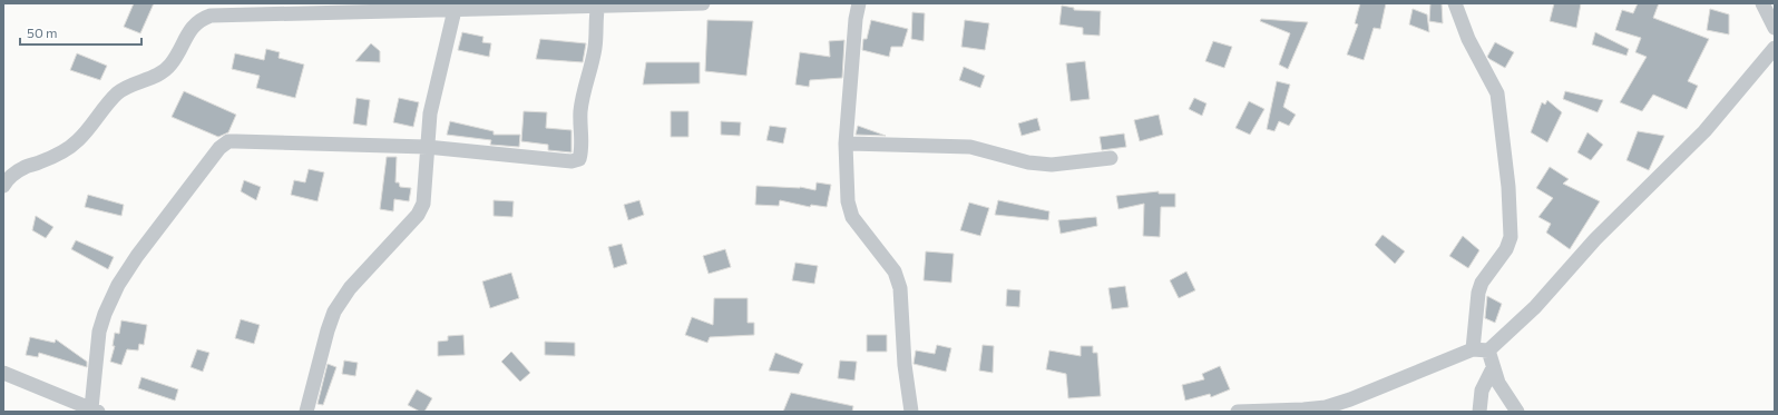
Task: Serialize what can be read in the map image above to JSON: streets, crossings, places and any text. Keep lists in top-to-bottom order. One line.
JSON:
{"scale_bar":"50 m"}
